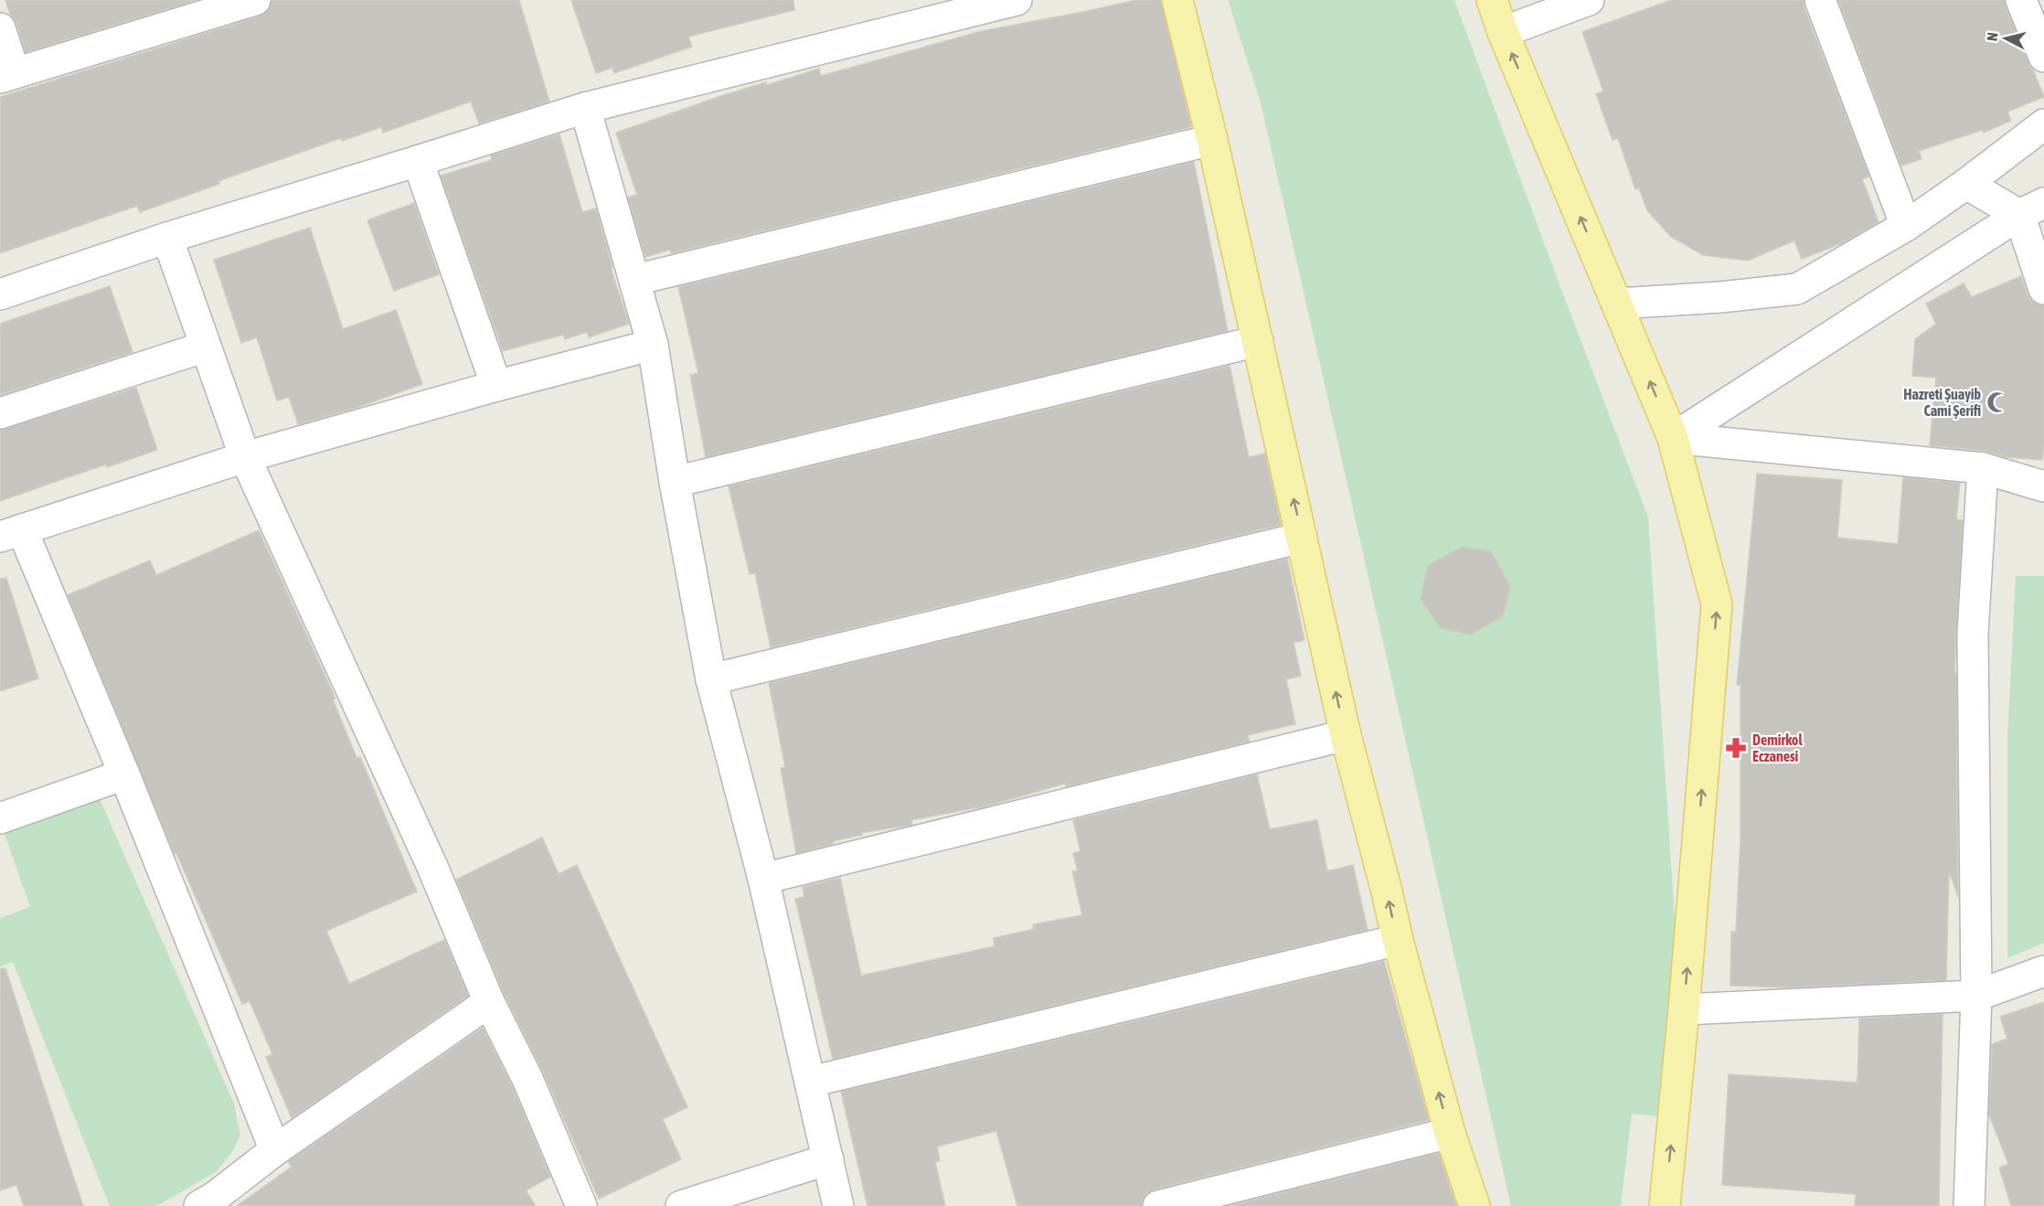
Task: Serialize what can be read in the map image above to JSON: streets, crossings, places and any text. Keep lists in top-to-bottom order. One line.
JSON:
{"places":{"mosque":["Hazreti Şuayib Cami Şerifi"],"pharmacy":["Demirkol Eczanesi"]},"north":"left"}
